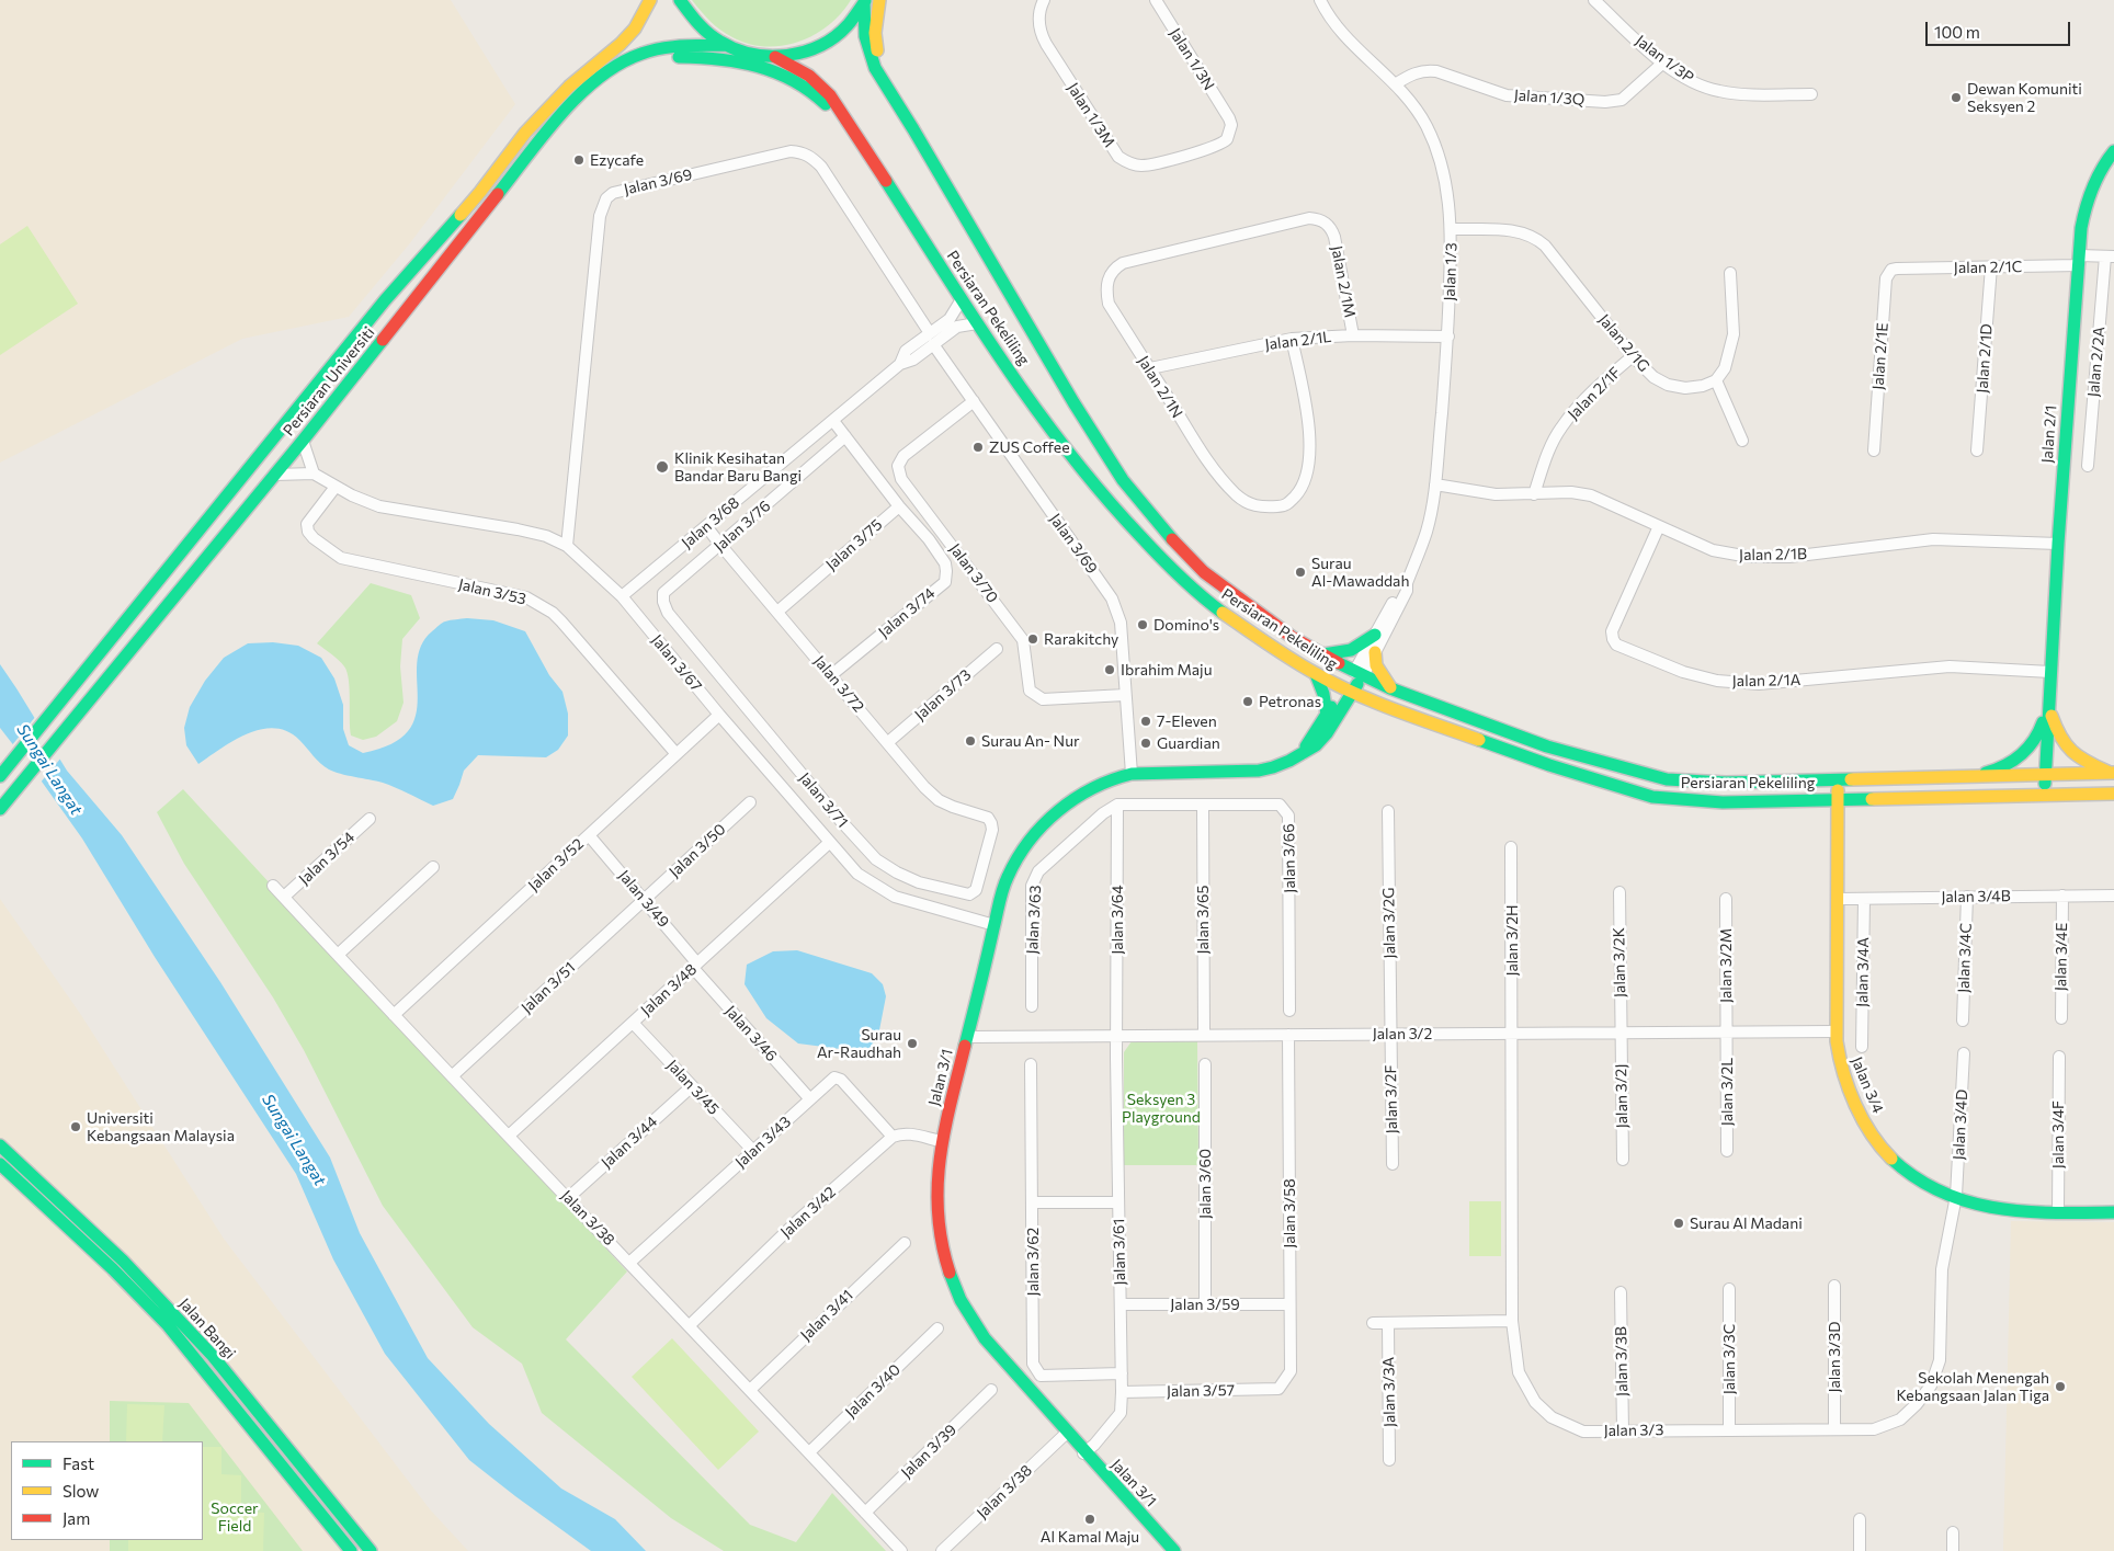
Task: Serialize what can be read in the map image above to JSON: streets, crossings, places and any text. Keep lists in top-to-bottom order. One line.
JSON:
{"streets":{"main road":["Persiaran Pekeliling","Persiaran Universiti","Jalan 2/1","Jalan 3/1","Jalan 3/4","Jalan Bangi"],"street":["Jalan 1/3N","Jalan 1/3P","Jalan 1/3Q","Jalan 1/3M","Jalan 3/69","Jalan 2/1C","Jalan 1/3","Jalan 2/1M","Jalan 2/1L","Jalan 2/1G","Jalan 2/1E","Jalan 2/1D","Jalan 2/2A","Jalan 2/1N","Jalan 2/1F","Jalan 3/68","Jalan 3/76","Jalan 3/75","Jalan 2/1B","Jalan 3/70","Jalan 3/53","Jalan 3/74","Jalan 3/67","Jalan 2/1A","Jalan 3/72","Jalan 3/73","Jalan 3/71","Jalan 3/50","Jalan 3/54","Jalan 3/66","Jalan 3/52","Jalan 3/4B","Jalan 3/49","Jalan 3/63","Jalan 3/64","Jalan 3/65","Jalan 3/2G","Jalan 3/2H","Jalan 3/4E","Jalan 3/4C","Jalan 3/2K","Jalan 3/2M","Jalan 3/4A","Jalan 3/51","Jalan 3/48","Jalan 3/46","Jalan 3/2","Jalan 3/45","Jalan 3/2L","Jalan 3/2J","Jalan 3/2F","Jalan 3/4D","Jalan 3/4F","Jalan 3/44","Jalan 3/43","Jalan 3/60","Jalan 3/42","Jalan 3/58","Jalan 3/38","Jalan 3/61","Jalan 3/62","Jalan 3/59","Jalan 3/41","Jalan 3/3D","Jalan 3/3C","Jalan 3/3B","Jalan 3/40","Jalan 3/57","Jalan 3/3A","Jalan 3/3","Jalan 3/39"]},"crossings":[["Jalan 1/3N","Jalan 1/3M"],["Jalan 1/3P","Jalan 1/3Q"],["Jalan 1/3Q","Jalan 1/3"],["Jalan 3/69","Jalan 3/68"],["Jalan 3/69","Jalan 3/70"],["Jalan 3/69","Jalan 3/67"],["Jalan 3/69","Jalan 3/1"],["Jalan 2/1C","Jalan 2/1E"],["Jalan 2/1C","Jalan 2/1D"],["Jalan 2/1C","Jalan 2/2A"],["Jalan 2/1C","Jalan 2/1"],["Jalan 1/3","Persiaran Pekeliling"],["Jalan 1/3","Jalan 2/1L"],["Jalan 1/3","Jalan 2/1G"],["Jalan 1/3","Jalan 2/1B"],["Jalan 1/3","Jalan 3/1"],["Jalan 2/1M","Jalan 2/1L"],["Jalan 2/1M","Jalan 2/1N"],["Persiaran Pekeliling","Jalan 2/1"],["Persiaran Pekeliling","Jalan 3/68"],["Persiaran Pekeliling","Jalan 3/1"],["Persiaran Pekeliling","Jalan 3/4"],["Jalan 2/1L","Jalan 2/1N"],["Jalan 2/1G","Jalan 2/1F"],["Jalan 2/1F","Jalan 2/1B"],["Jalan 2/1","Jalan 2/1B"],["Jalan 2/1","Jalan 2/1A"],["Jalan 3/68","Jalan 3/67"],["Jalan 3/68","Jalan 3/72"],["Jalan 3/76","Jalan 3/72"],["Jalan 3/76","Jalan 3/71"],["Jalan 3/75","Jalan 3/74"],["Jalan 3/75","Jalan 3/72"],["Jalan 2/1B","Jalan 2/1A"],["Jalan 3/53","Jalan 3/67"],["Jalan 3/53","Jalan 3/52"],["Jalan 3/74","Jalan 3/72"],["Jalan 3/67","Jalan 3/52"],["Jalan 3/67","Jalan 3/48"],["Jalan 3/67","Jalan 3/1"],["Jalan 3/72","Jalan 3/73"],["Jalan 3/72","Jalan 3/71"],["Jalan 3/50","Jalan 3/49"],["Jalan 3/50","Jalan 3/51"],["Jalan 3/54","Jalan 3/38"],["Jalan 3/66","Jalan 3/63"],["Jalan 3/66","Jalan 3/64"],["Jalan 3/66","Jalan 3/65"],["Jalan 3/52","Jalan 3/49"],["Jalan 3/52","Jalan 3/38"],["Jalan 3/4B","Jalan 3/4E"],["Jalan 3/4B","Jalan 3/4C"],["Jalan 3/4B","Jalan 3/4A"],["Jalan 3/4B","Jalan 3/4"],["Jalan 3/49","Jalan 3/51"],["Jalan 3/49","Jalan 3/48"],["Jalan 3/49","Jalan 3/46"],["Jalan 3/63","Jalan 3/64"],["Jalan 3/64","Jalan 3/2"],["Jalan 3/64","Jalan 3/61"],["Jalan 3/65","Jalan 3/2"],["Jalan 3/2G","Jalan 3/2"],["Jalan 3/2G","Jalan 3/2F"],["Jalan 3/2H","Jalan 3/2"],["Jalan 3/2H","Jalan 3/3"],["Jalan 3/2K","Jalan 3/2"],["Jalan 3/2K","Jalan 3/2J"],["Jalan 3/2M","Jalan 3/2"],["Jalan 3/2M","Jalan 3/2L"],["Jalan 3/51","Jalan 3/38"],["Jalan 3/48","Jalan 3/46"],["Jalan 3/48","Jalan 3/45"],["Jalan 3/48","Jalan 3/38"],["Jalan 3/46","Jalan 3/43"],["Jalan 3/2","Jalan 3/1"],["Jalan 3/2","Jalan 3/4"],["Jalan 3/2","Jalan 3/2L"],["Jalan 3/2","Jalan 3/2J"],["Jalan 3/2","Jalan 3/2F"],["Jalan 3/2","Jalan 3/58"],["Jalan 3/2","Jalan 3/61"],["Jalan 3/2","Jalan 3/3"],["Jalan 3/1","Jalan 3/38"],["Jalan 3/1","Jalan 3/61"],["Jalan 3/4","Jalan 3/4D"],["Jalan 3/4","Jalan 3/4F"],["Jalan 3/45","Jalan 3/44"],["Jalan 3/45","Jalan 3/43"],["Jalan 3/4D","Jalan 3/3"],["Jalan 3/44","Jalan 3/38"],["Jalan 3/43","Jalan 3/42"],["Jalan 3/43","Jalan 3/38"],["Jalan 3/60","Jalan 3/59"],["Jalan 3/42","Jalan 3/38"],["Jalan 3/58","Jalan 3/59"],["Jalan 3/58","Jalan 3/57"],["Jalan 3/38","Jalan 3/41"],["Jalan 3/38","Jalan 3/40"],["Jalan 3/38","Jalan 3/39"],["Jalan 3/61","Jalan 3/62"],["Jalan 3/61","Jalan 3/59"],["Jalan 3/61","Jalan 3/57"],["Jalan 3/3D","Jalan 3/3"],["Jalan 3/3C","Jalan 3/3"],["Jalan 3/3B","Jalan 3/3"]],"water":["Sungai Langat"],"parks":["Seksyen 3 Playground","Soccer Field"],"places":["Dewan Komuniti Seksyen 2","Ezycafe","ZUS Coffee","Klinik Kesihatan Bandar Baru Bangi","Surau Al-Mawaddah","Domino's","Rarakitchy","Ibrahim Maju","Petronas","7-Eleven","Surau An- Nur","Guardian","Surau Ar-Raudhah","Universiti Kebangsaan Malaysia","Surau Al Madani","Sekolah Menengah Kebangsaan Jalan Tiga","Al Kamal Maju"],"legend":["Fast","Slow","Jam"],"scale_bar":"100 m"}
